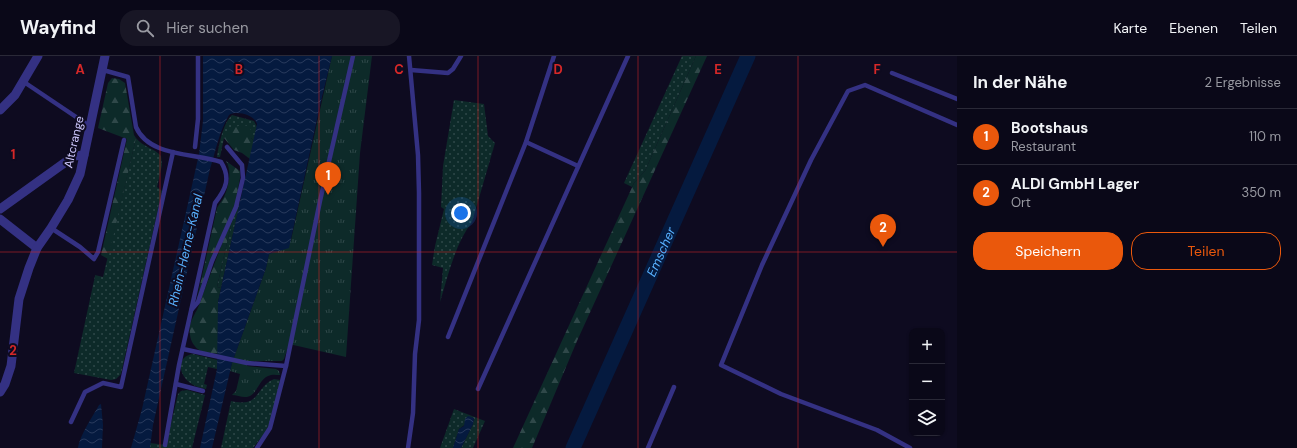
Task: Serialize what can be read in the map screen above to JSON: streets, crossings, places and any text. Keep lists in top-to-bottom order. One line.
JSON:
{"streets":{"street":["Altcrange"]},"water":["Rhein-Herne-Kanal","Emscher"],"page":{"header":"Wayfind","search":"Hier suchen","nav":["Karte","Ebenen","Teilen"],"heading":["In der Nähe","2 Ergebnisse"],"list":[{"mark":"1","name":"Bootshaus","note":"Restaurant","value":"110 m"},{"mark":"2","name":"ALDI GmbH Lager","note":"Ort","value":"350 m"}],"pins":["1","2"],"buttons":["Speichern","Teilen"],"map_buttons":["+","−"]},"grid":{"columns":["A","B","C","D","E","F"],"rows":["1","2"]}}
